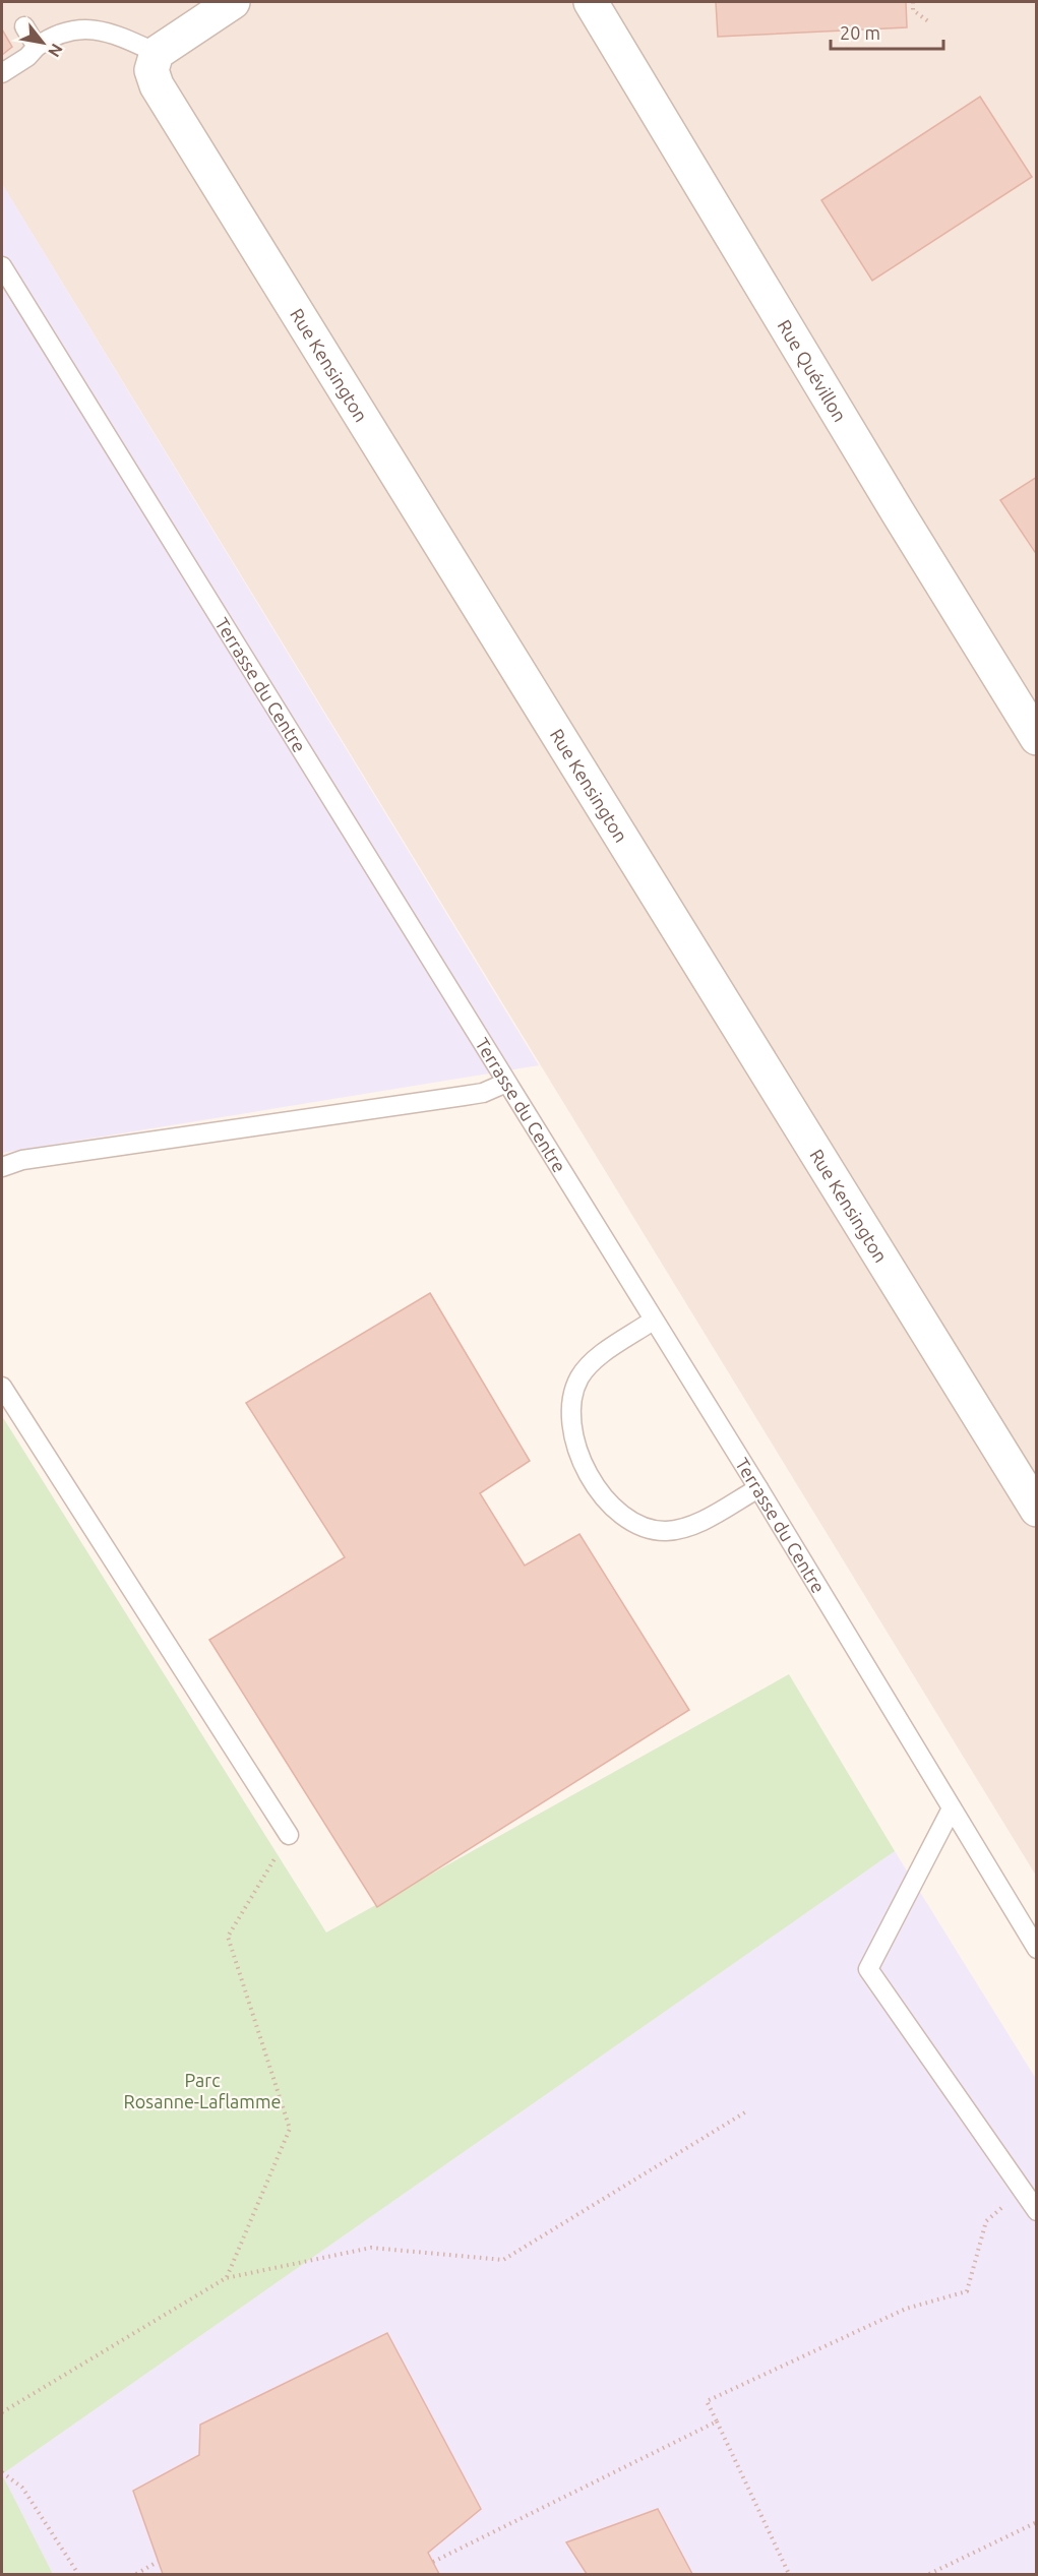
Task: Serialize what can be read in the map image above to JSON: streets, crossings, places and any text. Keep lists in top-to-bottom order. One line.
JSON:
{"streets":{"street":["Rue Kensington","Rue Quévillon"],"lane":["Terrasse du Centre"]},"parks":["Parc Rosanne-Laflamme"],"scale_bar":"20 m","north":"bottom right"}
